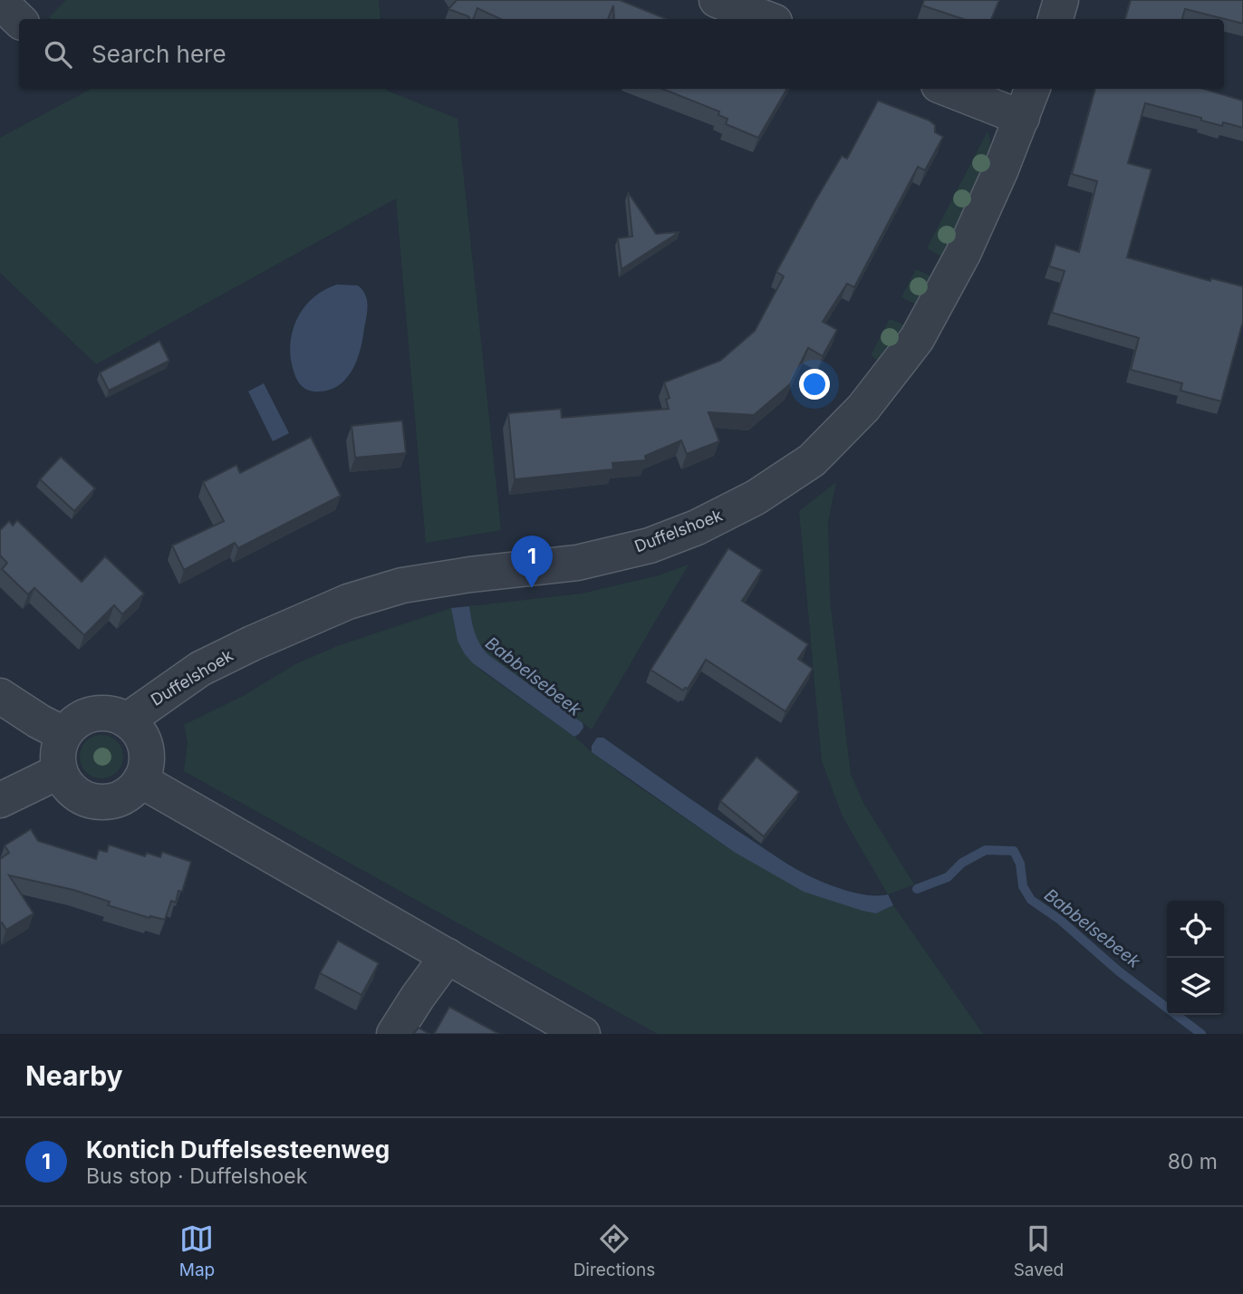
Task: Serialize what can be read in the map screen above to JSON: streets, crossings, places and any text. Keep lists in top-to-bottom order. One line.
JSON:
{"streets":{"street":["Duffelshoek"]},"water":["Babbelsebeek"],"page":{"search":"Search here","pins":"1","heading":"Nearby","list":[{"mark":"1","name":"Kontich Duffelsesteenweg","note":"Bus stop · Duffelshoek","value":"80 m"}],"nav":["Map","Directions","Saved"]}}
